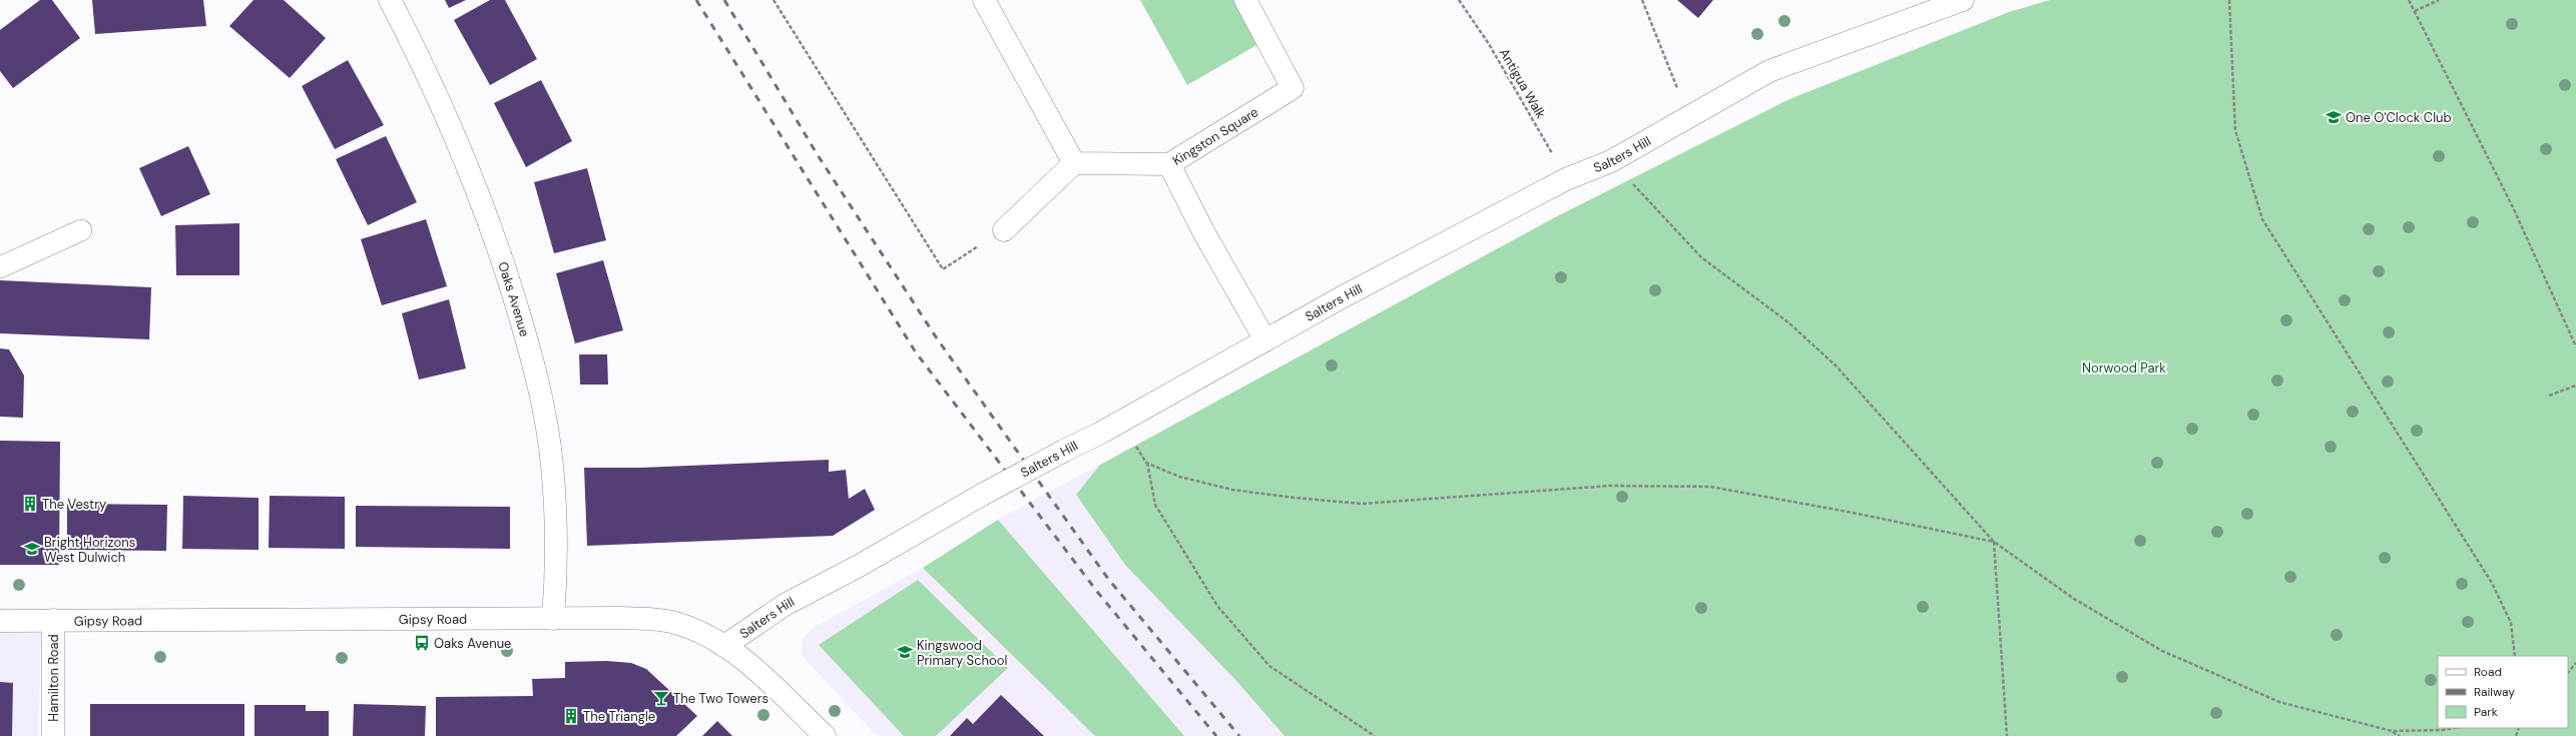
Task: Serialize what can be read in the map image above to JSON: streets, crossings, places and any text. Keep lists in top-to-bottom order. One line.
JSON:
{"streets":{"street":["Kingston Square","Salters Hill","Oaks Avenue","Gipsy Road","Hamilton Road"],"path":["Antigua Walk"]},"crossings":[["Antigua Walk","Salters Hill"],["Salters Hill","Gipsy Road"],["Oaks Avenue","Gipsy Road"],["Gipsy Road","Hamilton Road"]],"parks":["Norwood Park"],"places":{"school or university":["One O'Clock Club","Bright Horizons West Dulwich","Kingswood Primary School"],"building":["The Vestry","The Triangle"],"bus stop":["Oaks Avenue"],"bar":["The Two Towers"]},"legend":["Road","Railway","Park"]}
